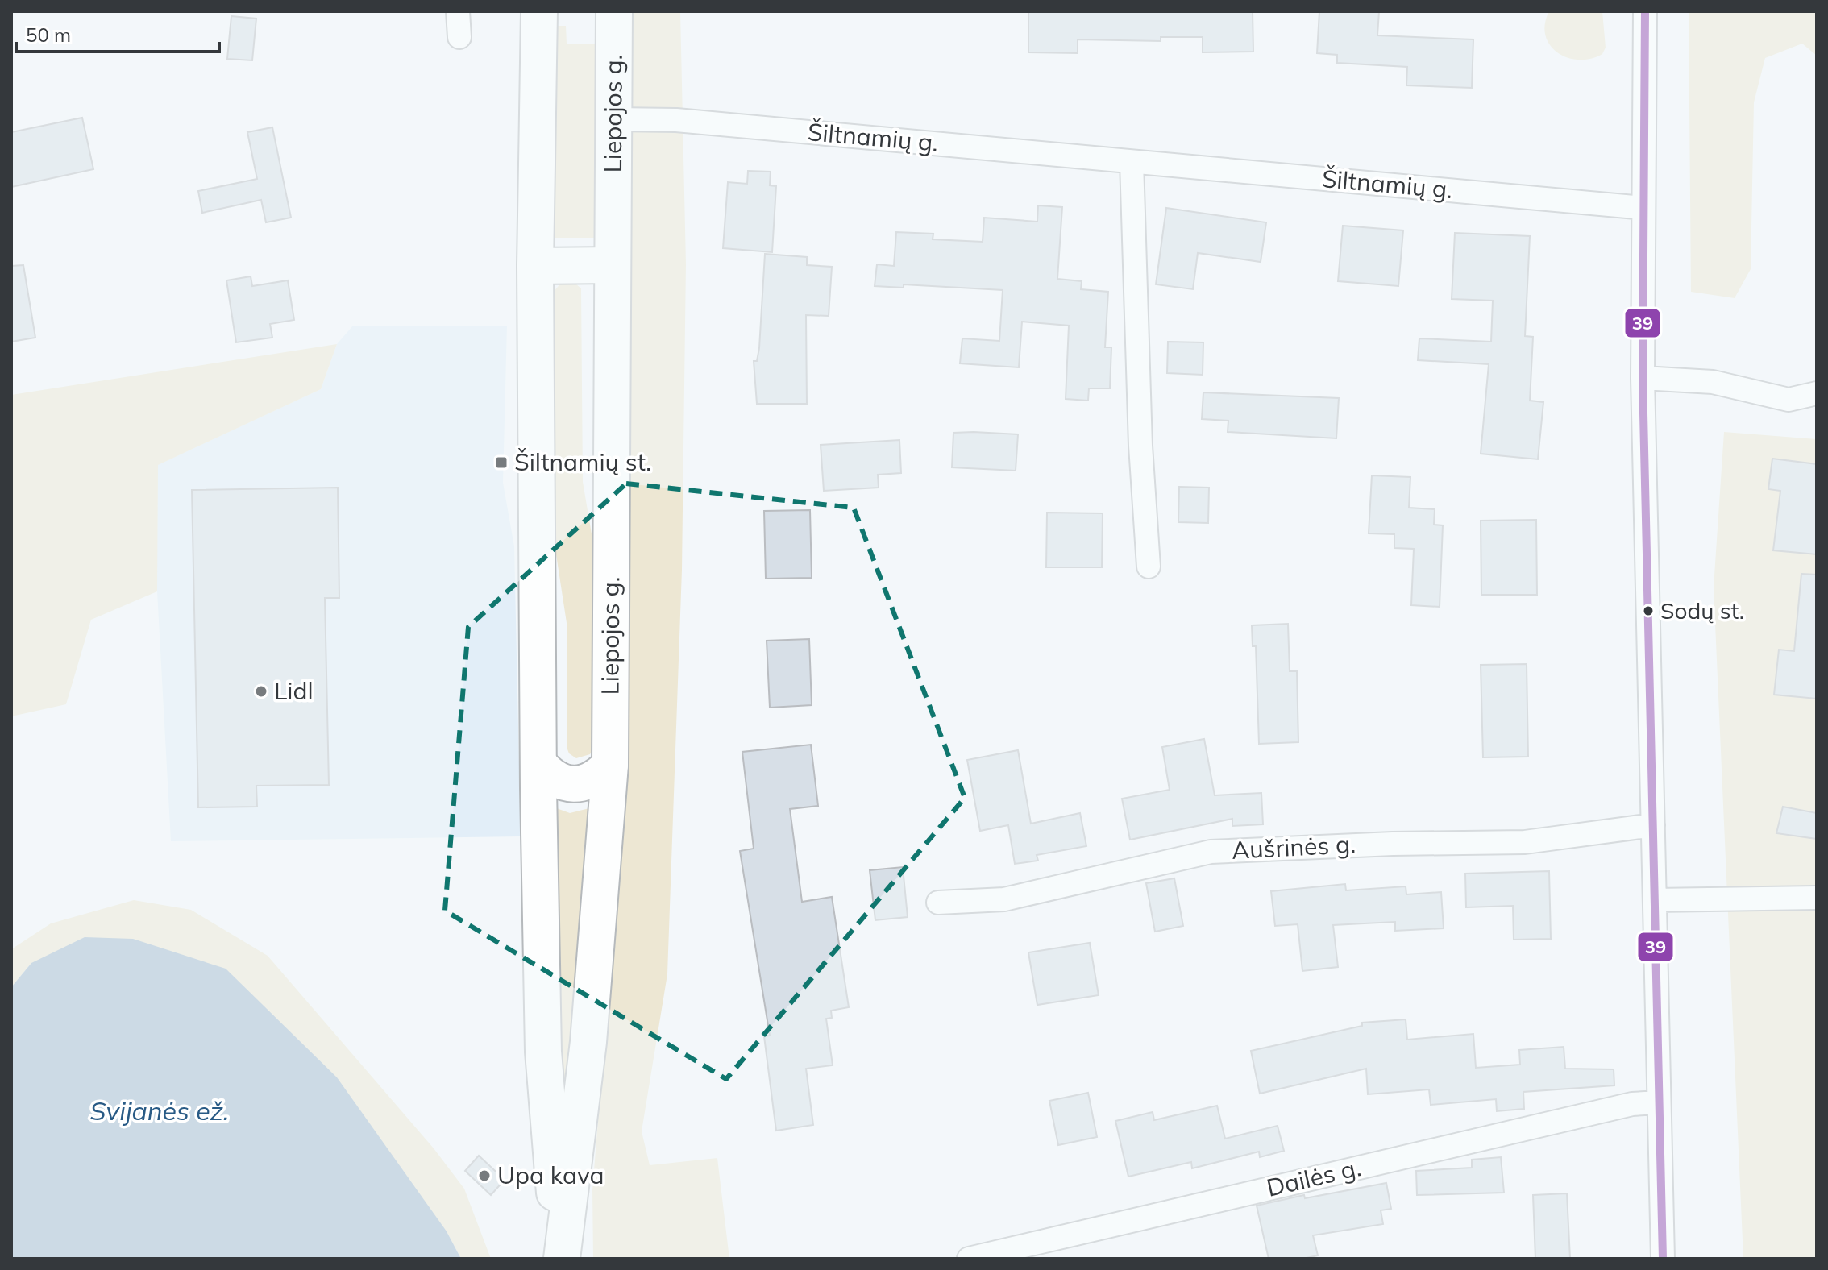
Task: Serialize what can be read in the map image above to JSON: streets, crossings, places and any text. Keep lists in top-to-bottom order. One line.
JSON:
{"streets":{"main road":["Liepojos g."],"street":["Šiltnamių g.","Aušrinės g.","Dailės g."]},"crossings":[["Liepojos g.","Šiltnamių g."]],"water":["Svijanės ež."],"places":{"transit":["Šiltnamių st."],"other":["Sodų st.","Lidl","Upa kava"]},"lines":["transit line 39"],"scale_bar":"50 m"}
